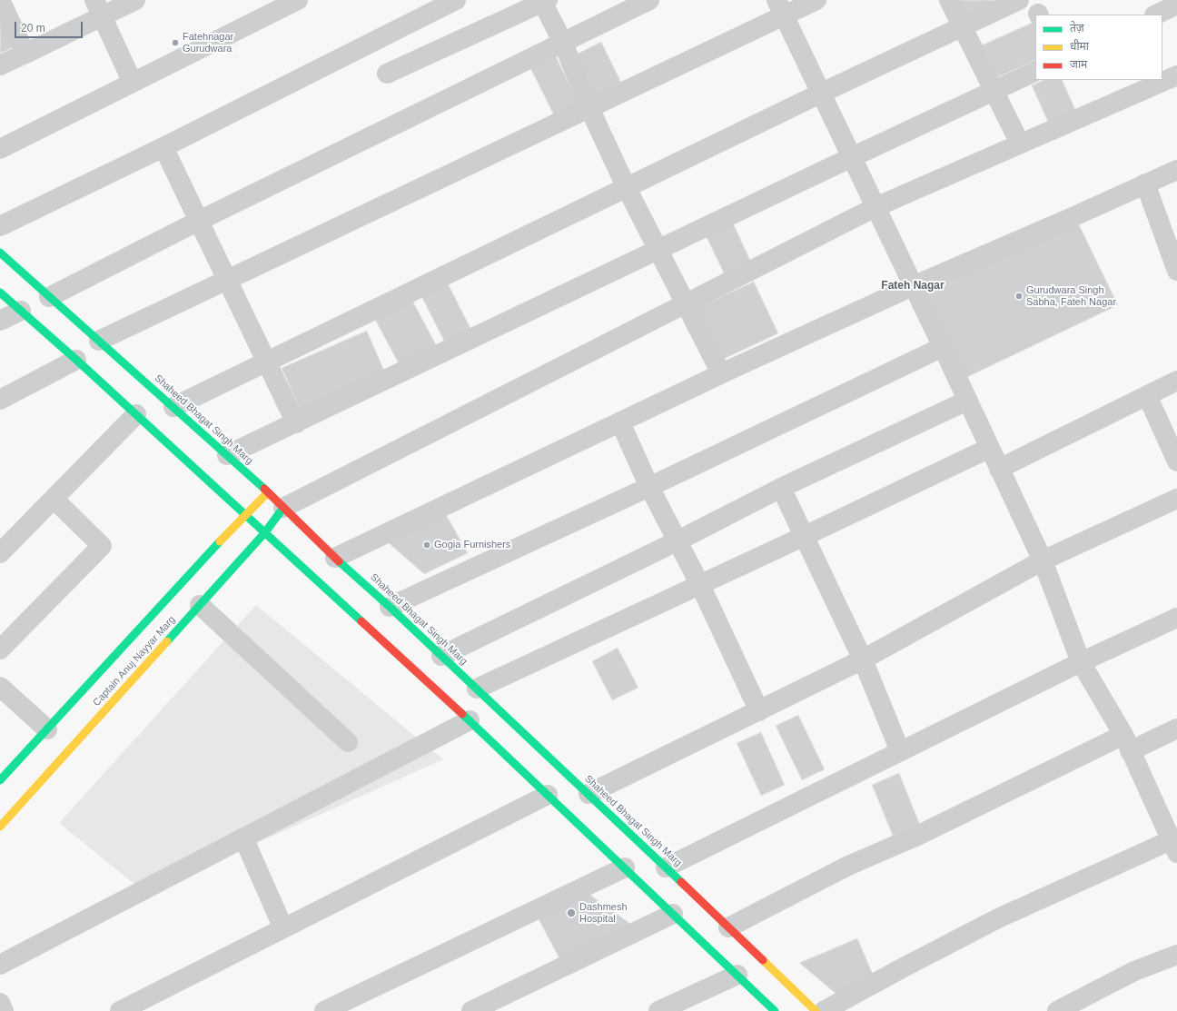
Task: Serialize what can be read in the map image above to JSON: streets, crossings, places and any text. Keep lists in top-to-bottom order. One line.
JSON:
{"streets":{"main road":["Shaheed Bhagat Singh Marg","Captain Anuj Nayyar Marg"]},"crossings":[["Shaheed Bhagat Singh Marg","Captain Anuj Nayyar Marg"]],"districts":["Fateh Nagar"],"places":["Fatehnagar Gurudwara","Gurudwara Singh Sabha, Fateh Nagar","Gogia Furnishers","Dashmesh Hospital"],"legend":["तेज़","धीमा","जाम"],"scale_bar":"20 m"}
